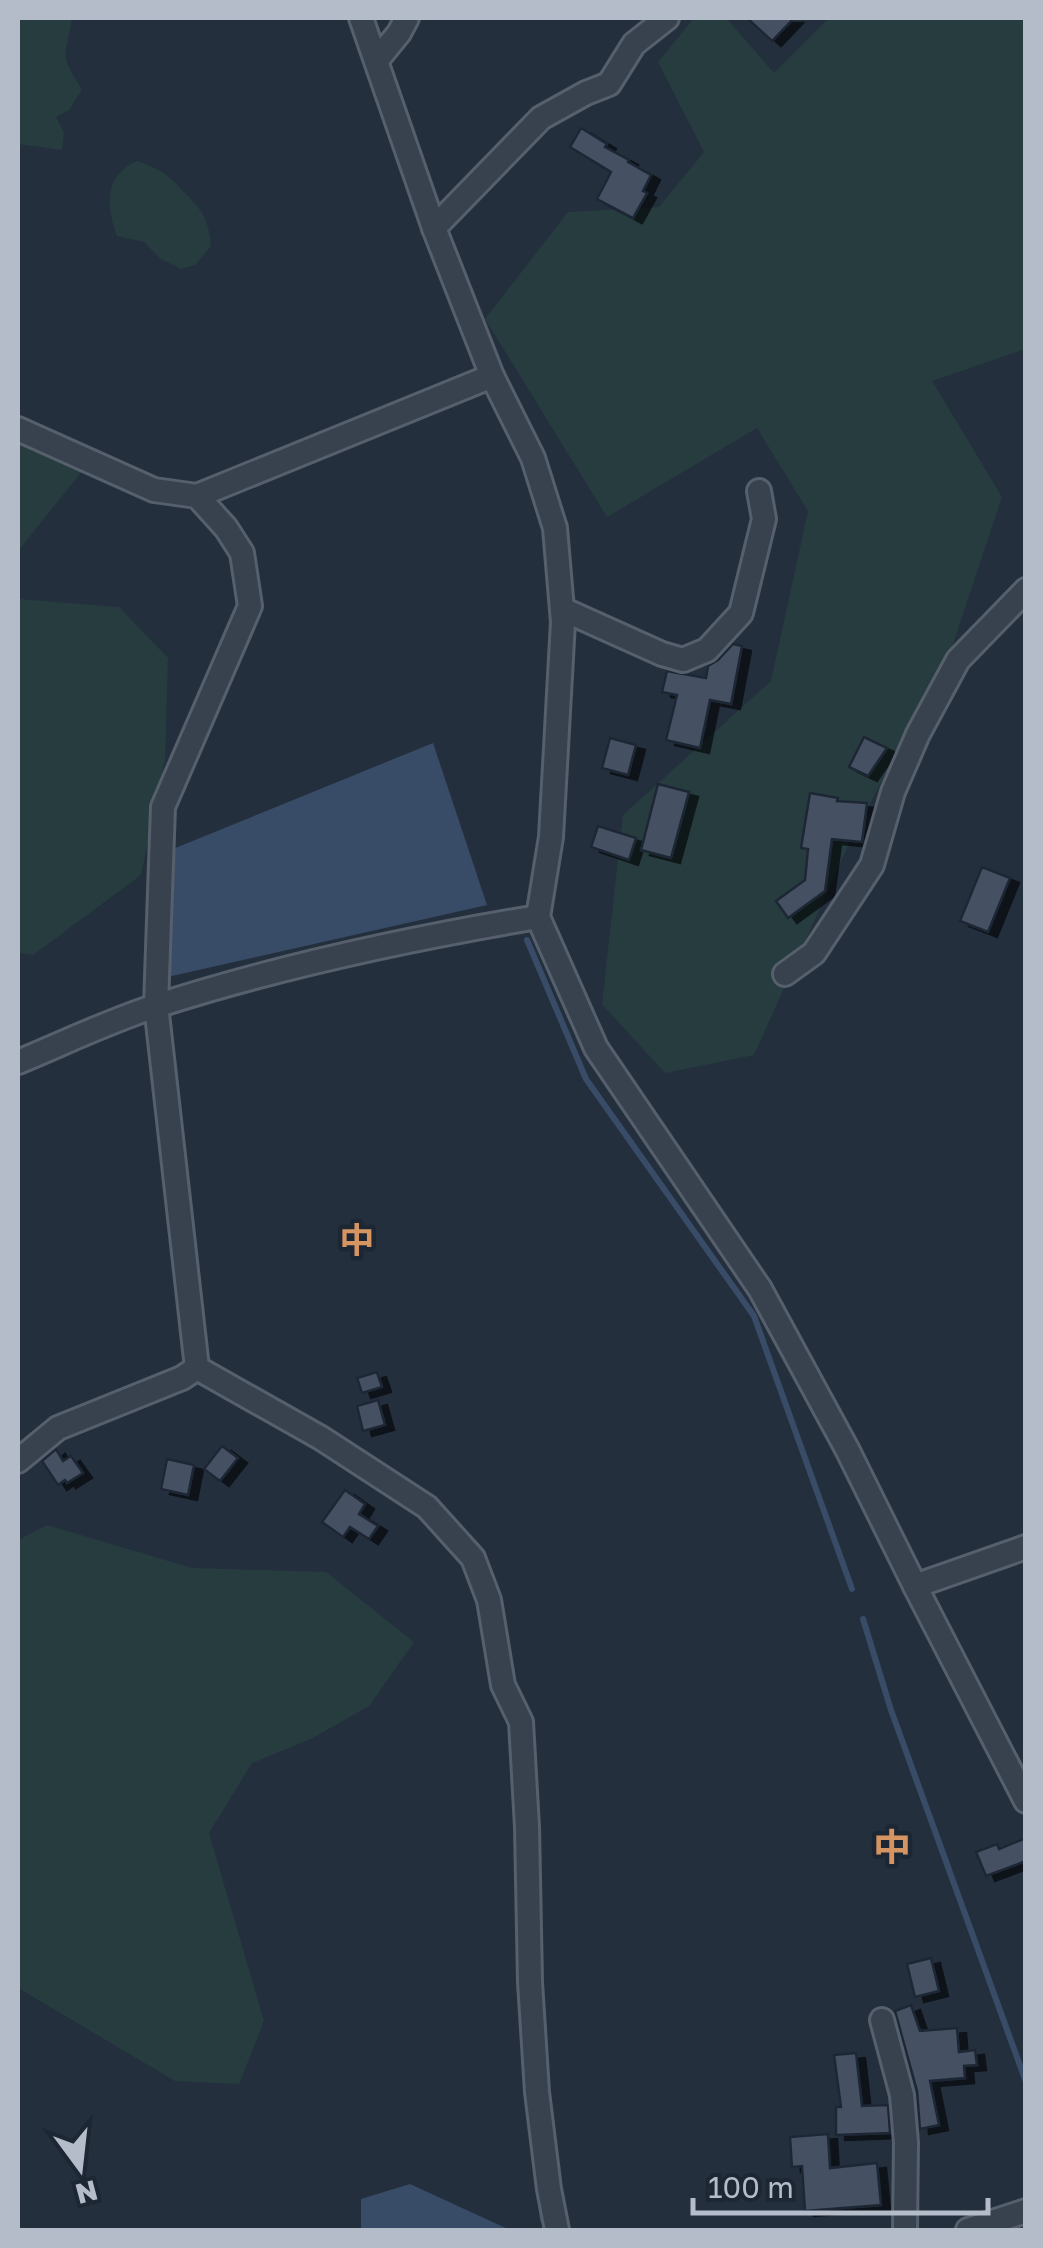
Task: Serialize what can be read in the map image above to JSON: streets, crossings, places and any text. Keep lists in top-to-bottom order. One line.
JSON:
{"districts":["中","中"],"scale_bar":"100 m","north":"bottom"}
